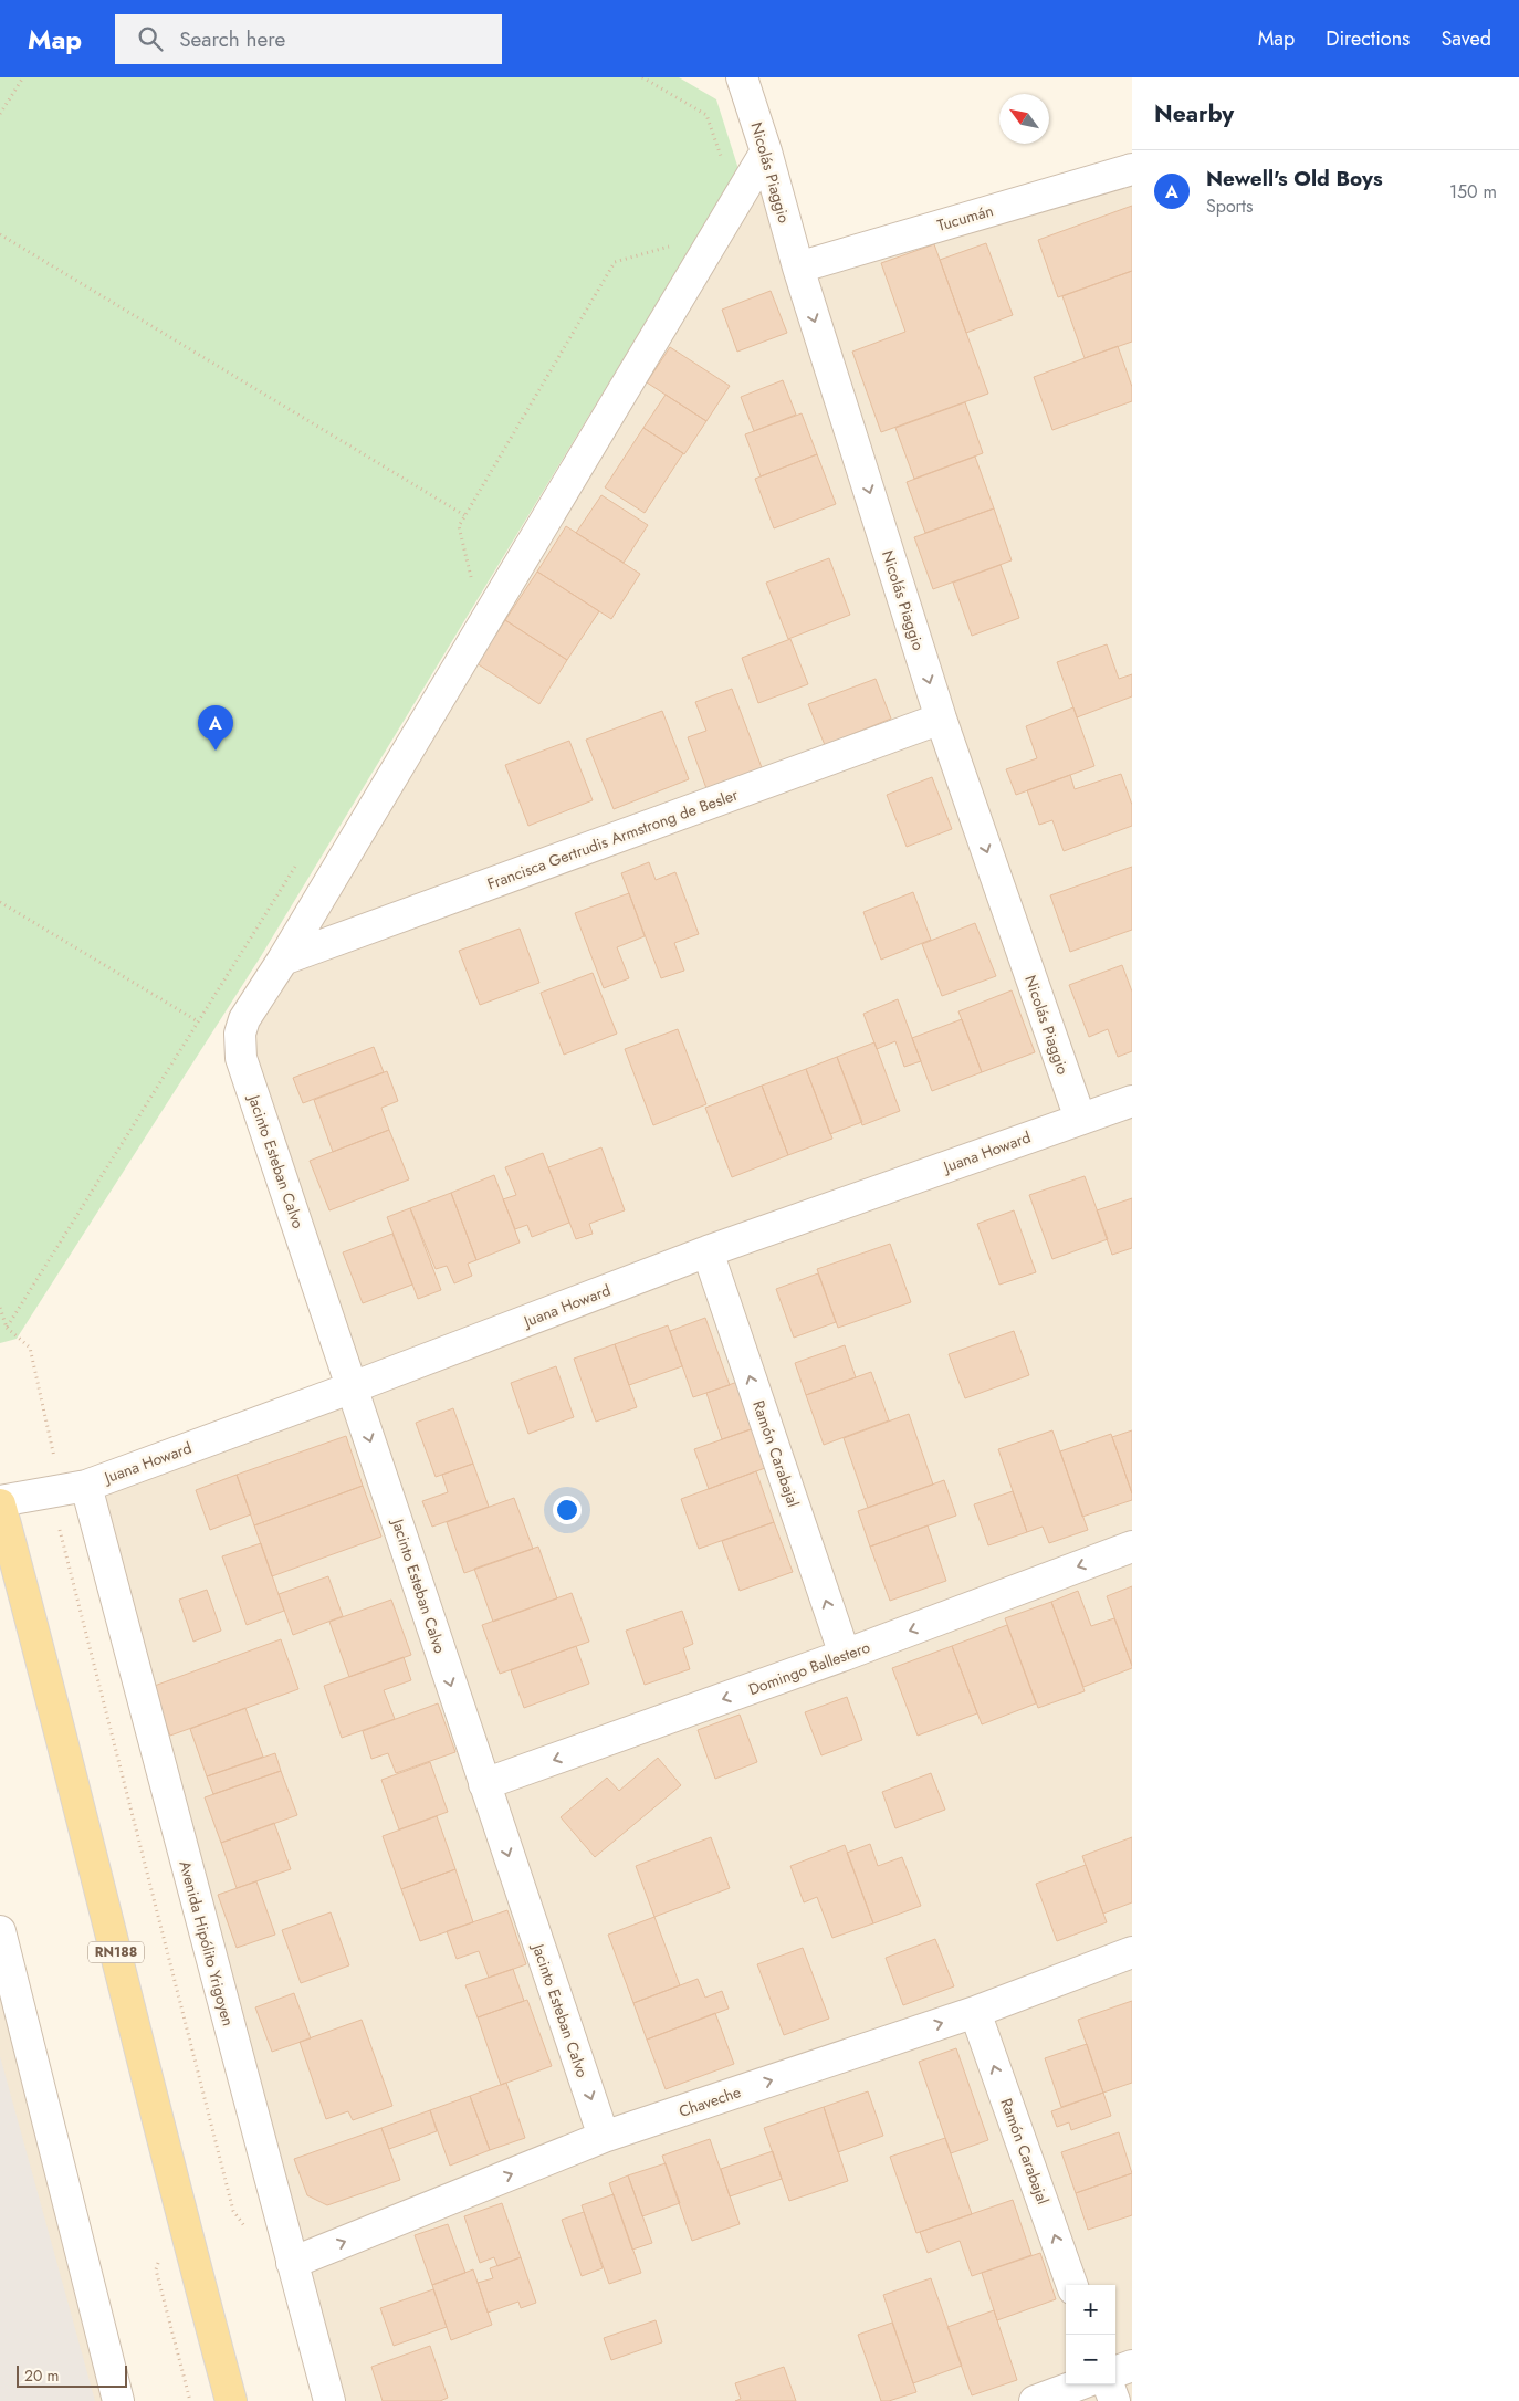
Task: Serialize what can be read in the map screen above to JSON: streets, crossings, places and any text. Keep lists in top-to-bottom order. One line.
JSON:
{"streets":{"main road":["RN188"],"street":["Nicolás Piaggio","Tucumán","Francisca Gertrudis Armstrong de Besler","Juana Howard","Jacinto Esteban Calvo","Ramón Carabajal","Domingo Ballestero","Avenida Hipólito Yrigoyen","Chaveche"]},"crossings":[["Nicolás Piaggio","Tucumán"],["Nicolás Piaggio","Francisca Gertrudis Armstrong de Besler"],["Nicolás Piaggio","Juana Howard"],["Francisca Gertrudis Armstrong de Besler","Jacinto Esteban Calvo"],["Juana Howard","Jacinto Esteban Calvo"],["Juana Howard","Ramón Carabajal"],["Juana Howard","Avenida Hipólito Yrigoyen"],["Juana Howard","RN188"],["Jacinto Esteban Calvo","Domingo Ballestero"],["Jacinto Esteban Calvo","Chaveche"],["Ramón Carabajal","Domingo Ballestero"],["Ramón Carabajal","Chaveche"],["Avenida Hipólito Yrigoyen","Chaveche"]],"one_way":["Nicolás Piaggio","Jacinto Esteban Calvo","Ramón Carabajal","Domingo Ballestero","Chaveche"],"scale_bar":"20 m","north":"top left","page":{"header":"Map","search":"Search here","nav":["Map","Directions","Saved"],"heading":"Nearby","list":[{"mark":"A","name":"Newell's Old Boys","note":"Sports","value":"150 m"}],"pins":"A","map_buttons":["+","−"],"scale":"20 m"}}
